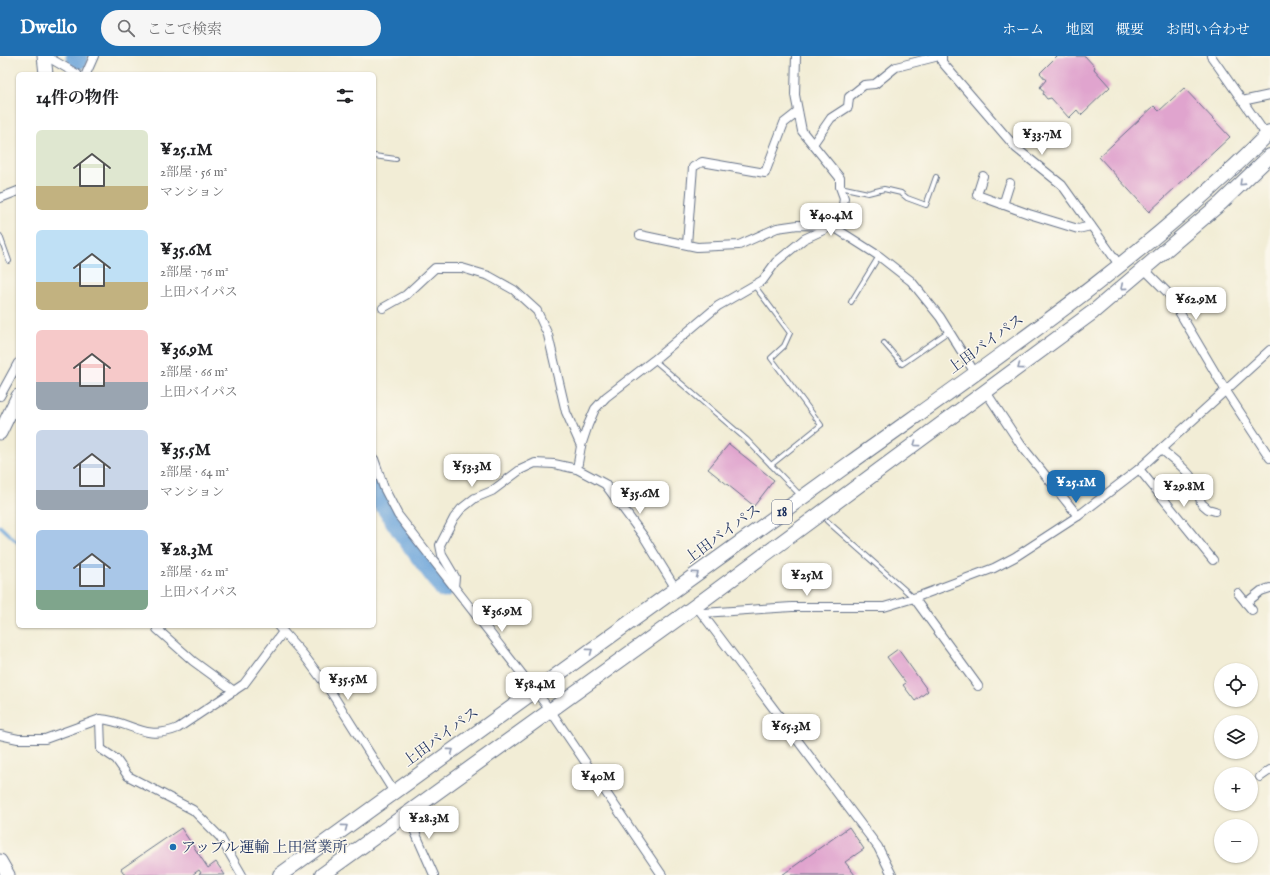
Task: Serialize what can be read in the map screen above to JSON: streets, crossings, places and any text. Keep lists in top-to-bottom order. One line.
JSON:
{"streets":{"highway":["上田バイパス","18"]},"places":["アップル運輸 上田営業所"],"page":{"header":"Dwello","search":"ここで検索","nav":["ホーム","地図","概要","お問い合わせ"],"heading":"14件の物件","list":[{"name":"¥25.1M","note":"2部屋 · 56 m² · マンション"},{"name":"¥35.6M","note":"2部屋 · 76 m² · 上田バイパス"},{"name":"¥36.9M","note":"2部屋 · 66 m² · 上田バイパス"},{"name":"¥35.5M","note":"2部屋 · 64 m² · マンション"},{"name":"¥28.3M","note":"2部屋 · 62 m² · 上田バイパス"}],"price":["¥33.7M","¥40.4M","¥62.9M","¥53.3M","¥25.1M","¥29.8M","¥35.6M","¥25M","¥36.9M","¥35.5M","¥58.4M","¥65.3M","¥40M","¥28.3M"],"map_buttons":["+","−"]}}
